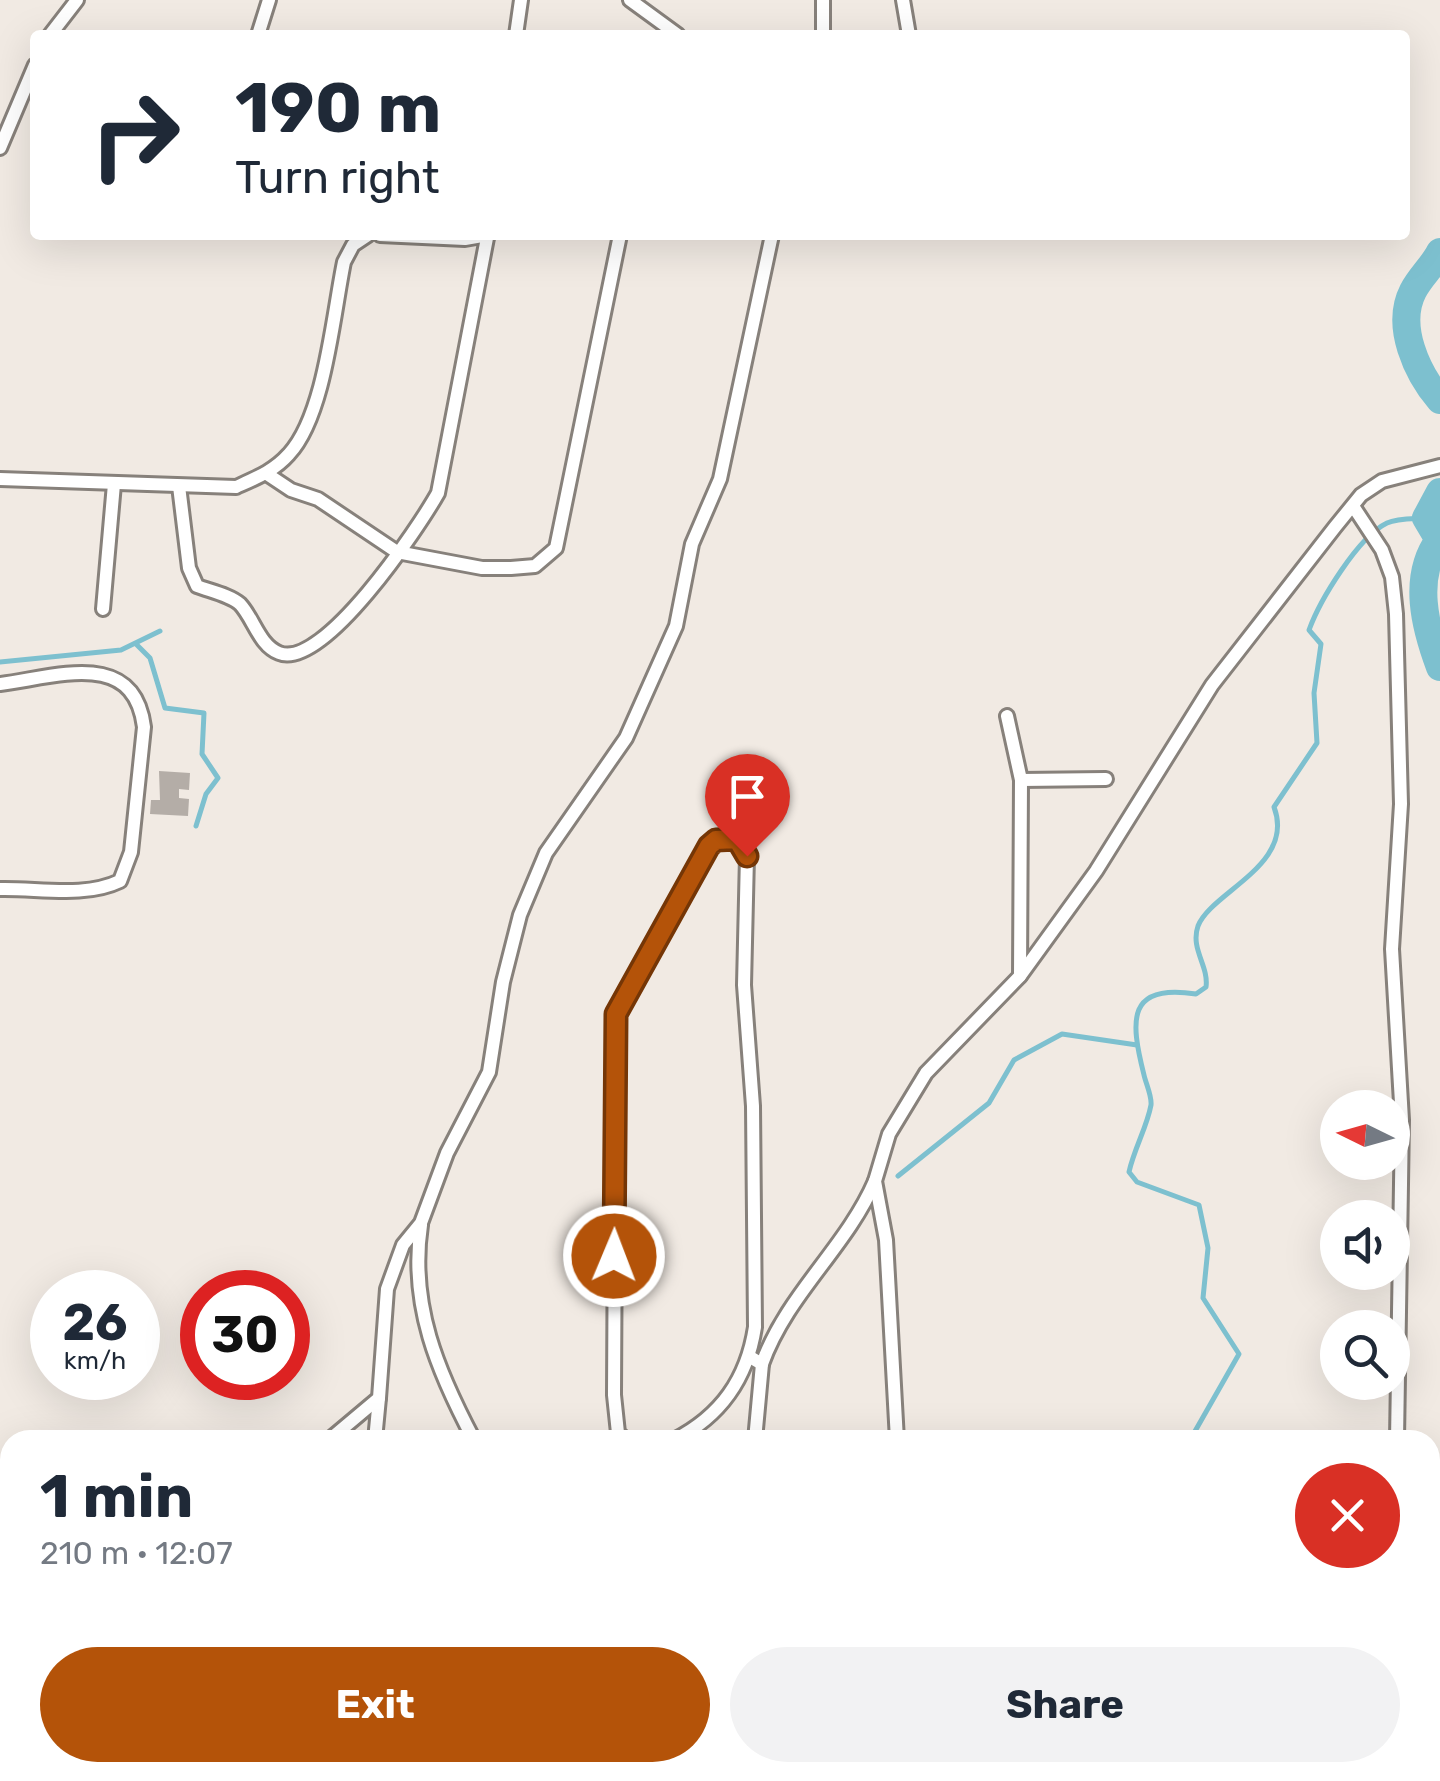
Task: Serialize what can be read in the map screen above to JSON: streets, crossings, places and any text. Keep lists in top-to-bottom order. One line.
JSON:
{"north":"left","page":{"turn":["190 m","Turn right"],"speed":"26 km/h","limit":"30","heading":["1 min","210 m · 12:07"],"buttons":["Exit","Share"]}}
